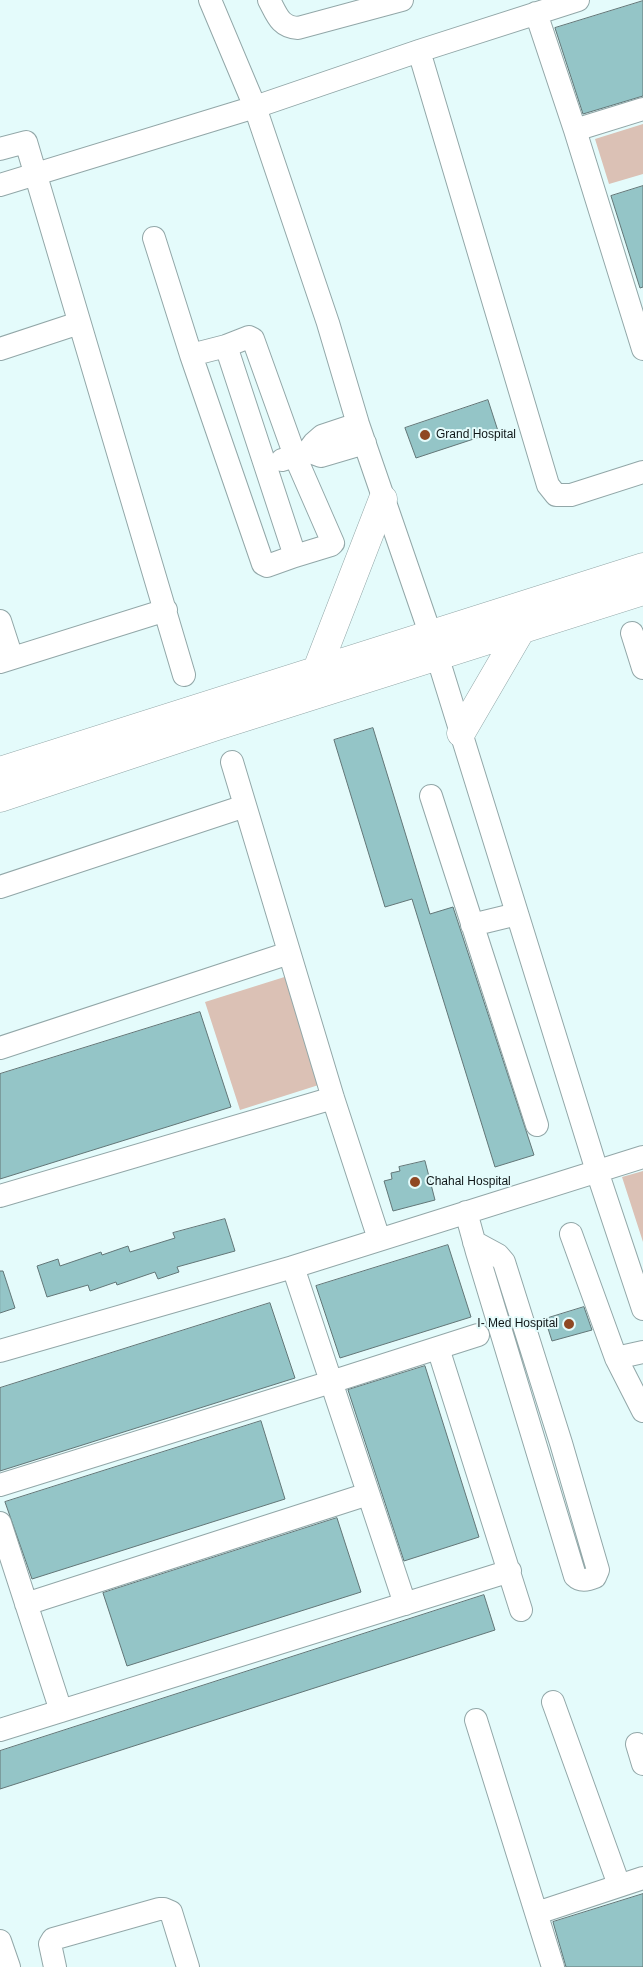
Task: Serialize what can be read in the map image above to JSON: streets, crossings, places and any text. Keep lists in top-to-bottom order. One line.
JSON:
{"places":["Grand Hospital","Chahal Hospital","I- Med Hospital"]}
